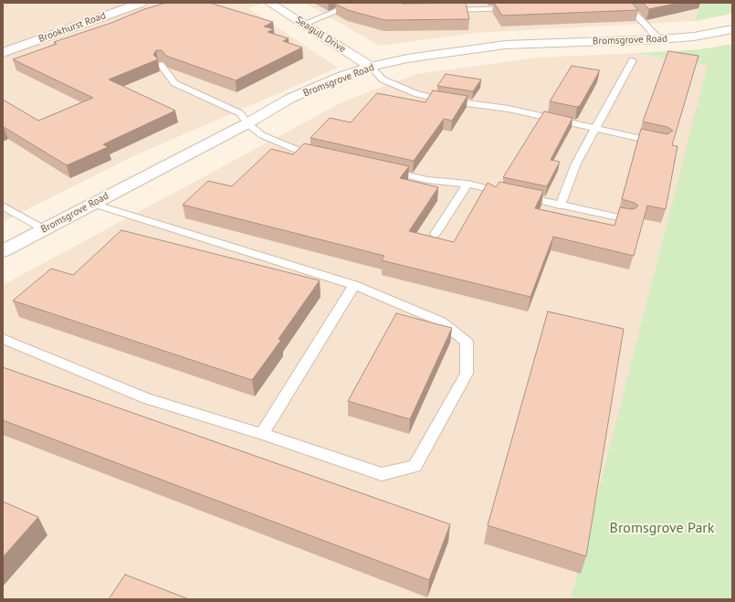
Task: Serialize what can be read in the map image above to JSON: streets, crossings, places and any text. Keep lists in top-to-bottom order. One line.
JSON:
{"streets":{"street":["Brookhurst Road","Seagull Drive","Bromsgrove Road"]},"crossings":[["Seagull Drive","Bromsgrove Road"]],"parks":["Bromsgrove Park"]}
